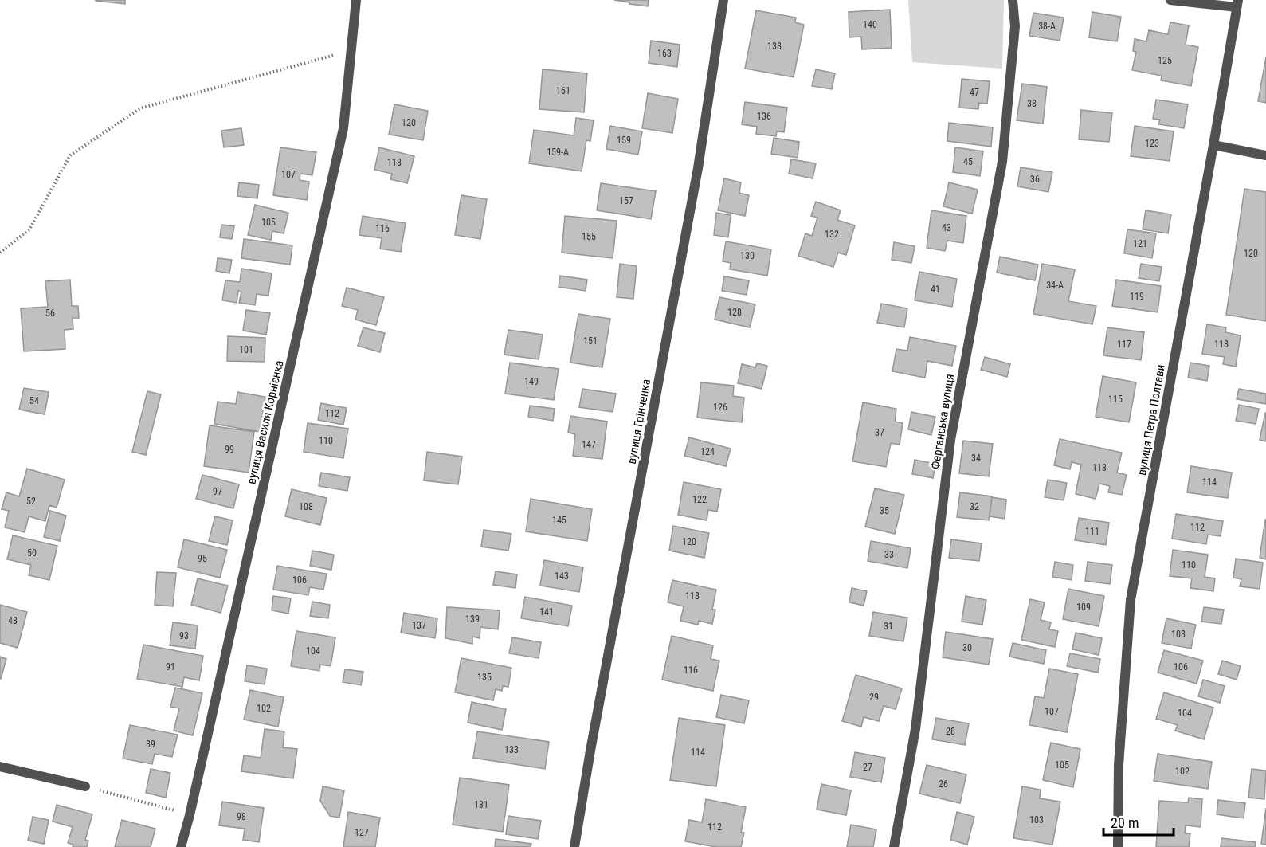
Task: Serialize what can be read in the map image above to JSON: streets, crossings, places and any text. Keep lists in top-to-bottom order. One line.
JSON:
{"streets":{"street":["вулиця Петра Полтави","вулиця Грінченка","Ферганська вулиця","вулиця Василя Корнієнка"]},"house_numbers":["140","38-А","138","163","125","161","47","38","136","120","159","123","159-А","45","118","107","36","157","105","43","116","132","155","121","120","130","34-А","41","119","128","56","151","117","118","101","149","115","54","126","112","37","110","147","99","124","34","113","114","97","122","52","108","32","35","145","112","111","120","50","33","95","110","143","106","118","109","141","139","48","137","31","108","93","30","104","91","106","116","135","29","102","107","104","28","89","133","114","105","27","102","26","131","98","103","112","127"],"scale_bar":"20 m"}
